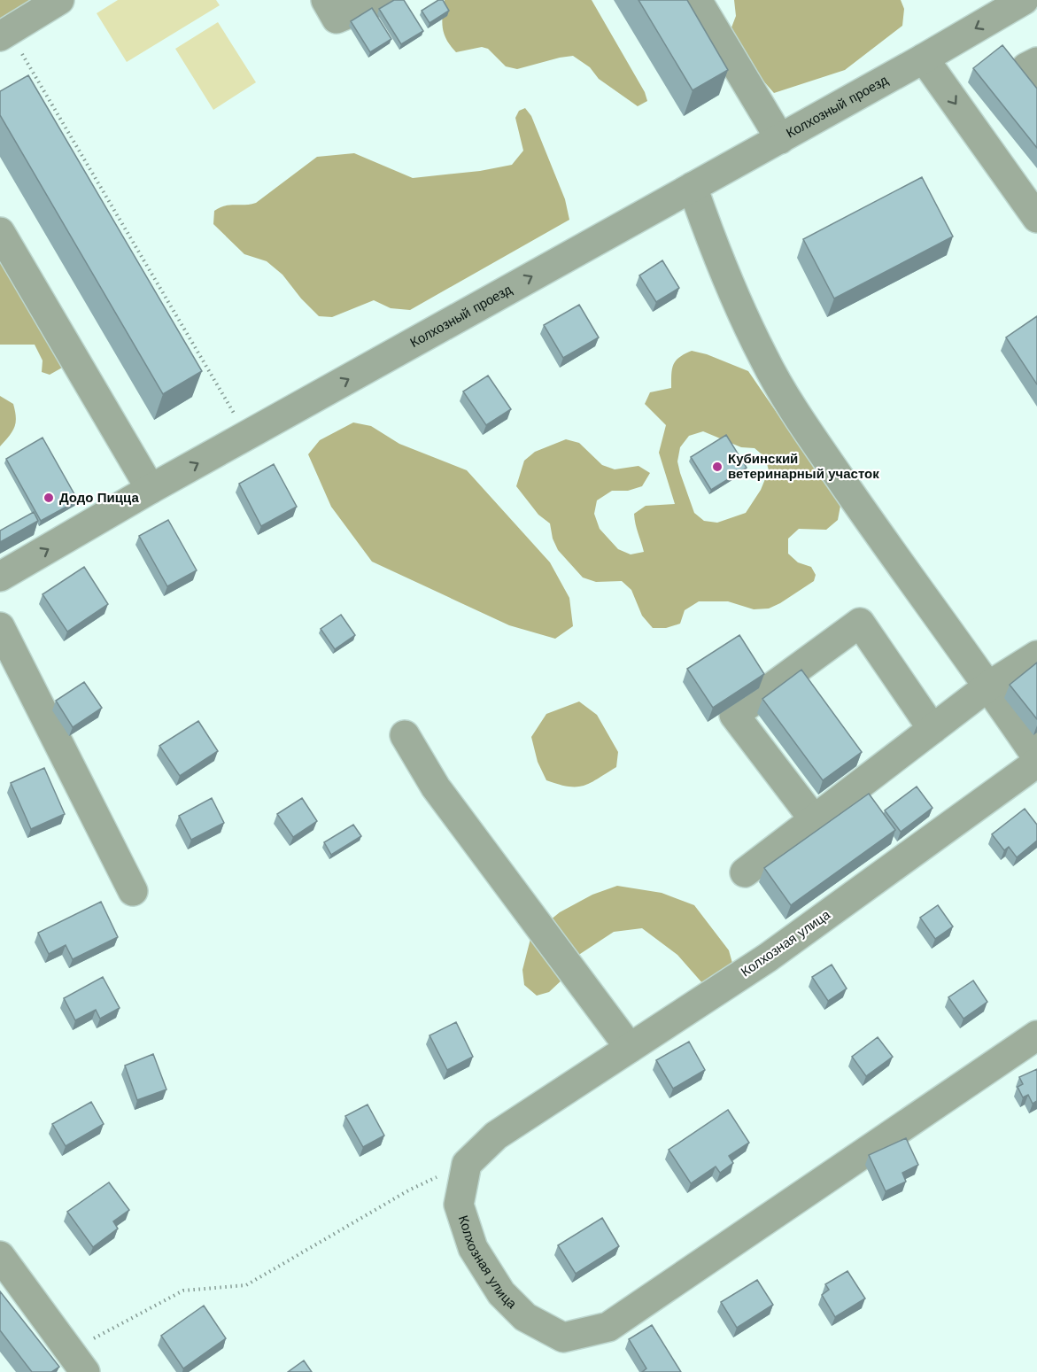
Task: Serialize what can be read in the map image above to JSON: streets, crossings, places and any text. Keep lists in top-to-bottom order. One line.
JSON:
{"streets":{"street":["Колхозный проезд","Колхозная улица"]},"places":["Кубинский ветеринарный участок","Додо Пицца"]}
